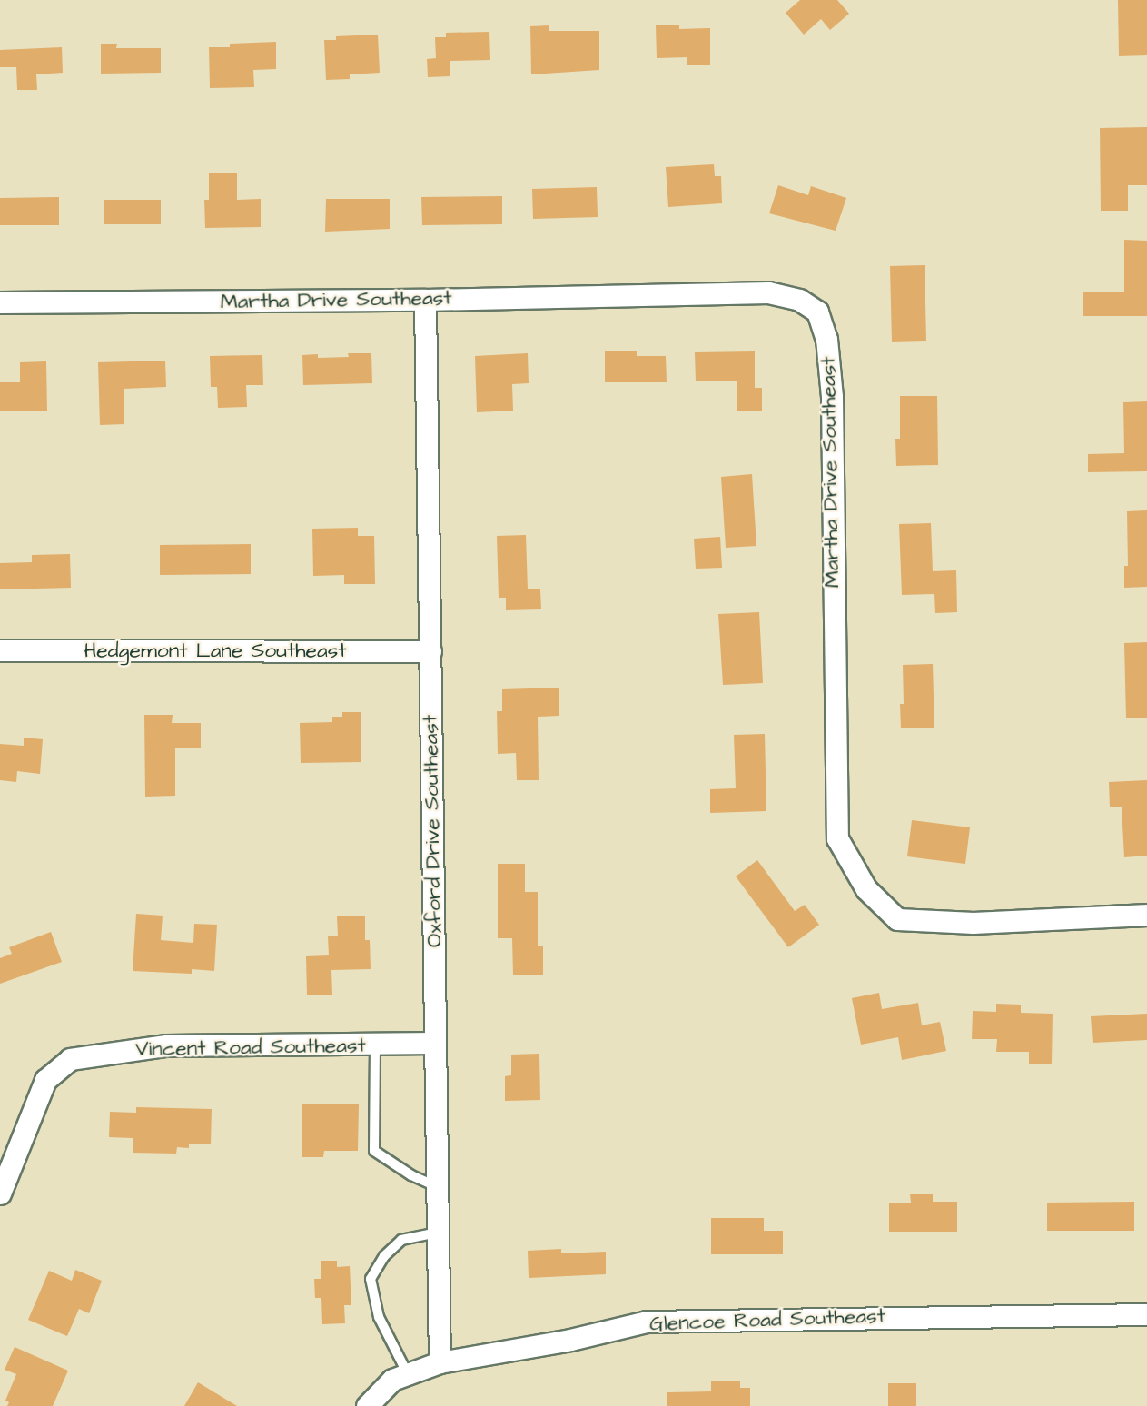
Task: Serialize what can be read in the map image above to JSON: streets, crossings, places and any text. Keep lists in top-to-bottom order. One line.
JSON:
{"streets":{"street":["Martha Drive Southeast","Hedgemont Lane Southeast","Oxford Drive Southeast","Vincent Road Southeast","Glencoe Road Southeast"]},"crossings":[["Martha Drive Southeast","Oxford Drive Southeast"],["Hedgemont Lane Southeast","Oxford Drive Southeast"],["Oxford Drive Southeast","Vincent Road Southeast"],["Oxford Drive Southeast","Glencoe Road Southeast"]]}
